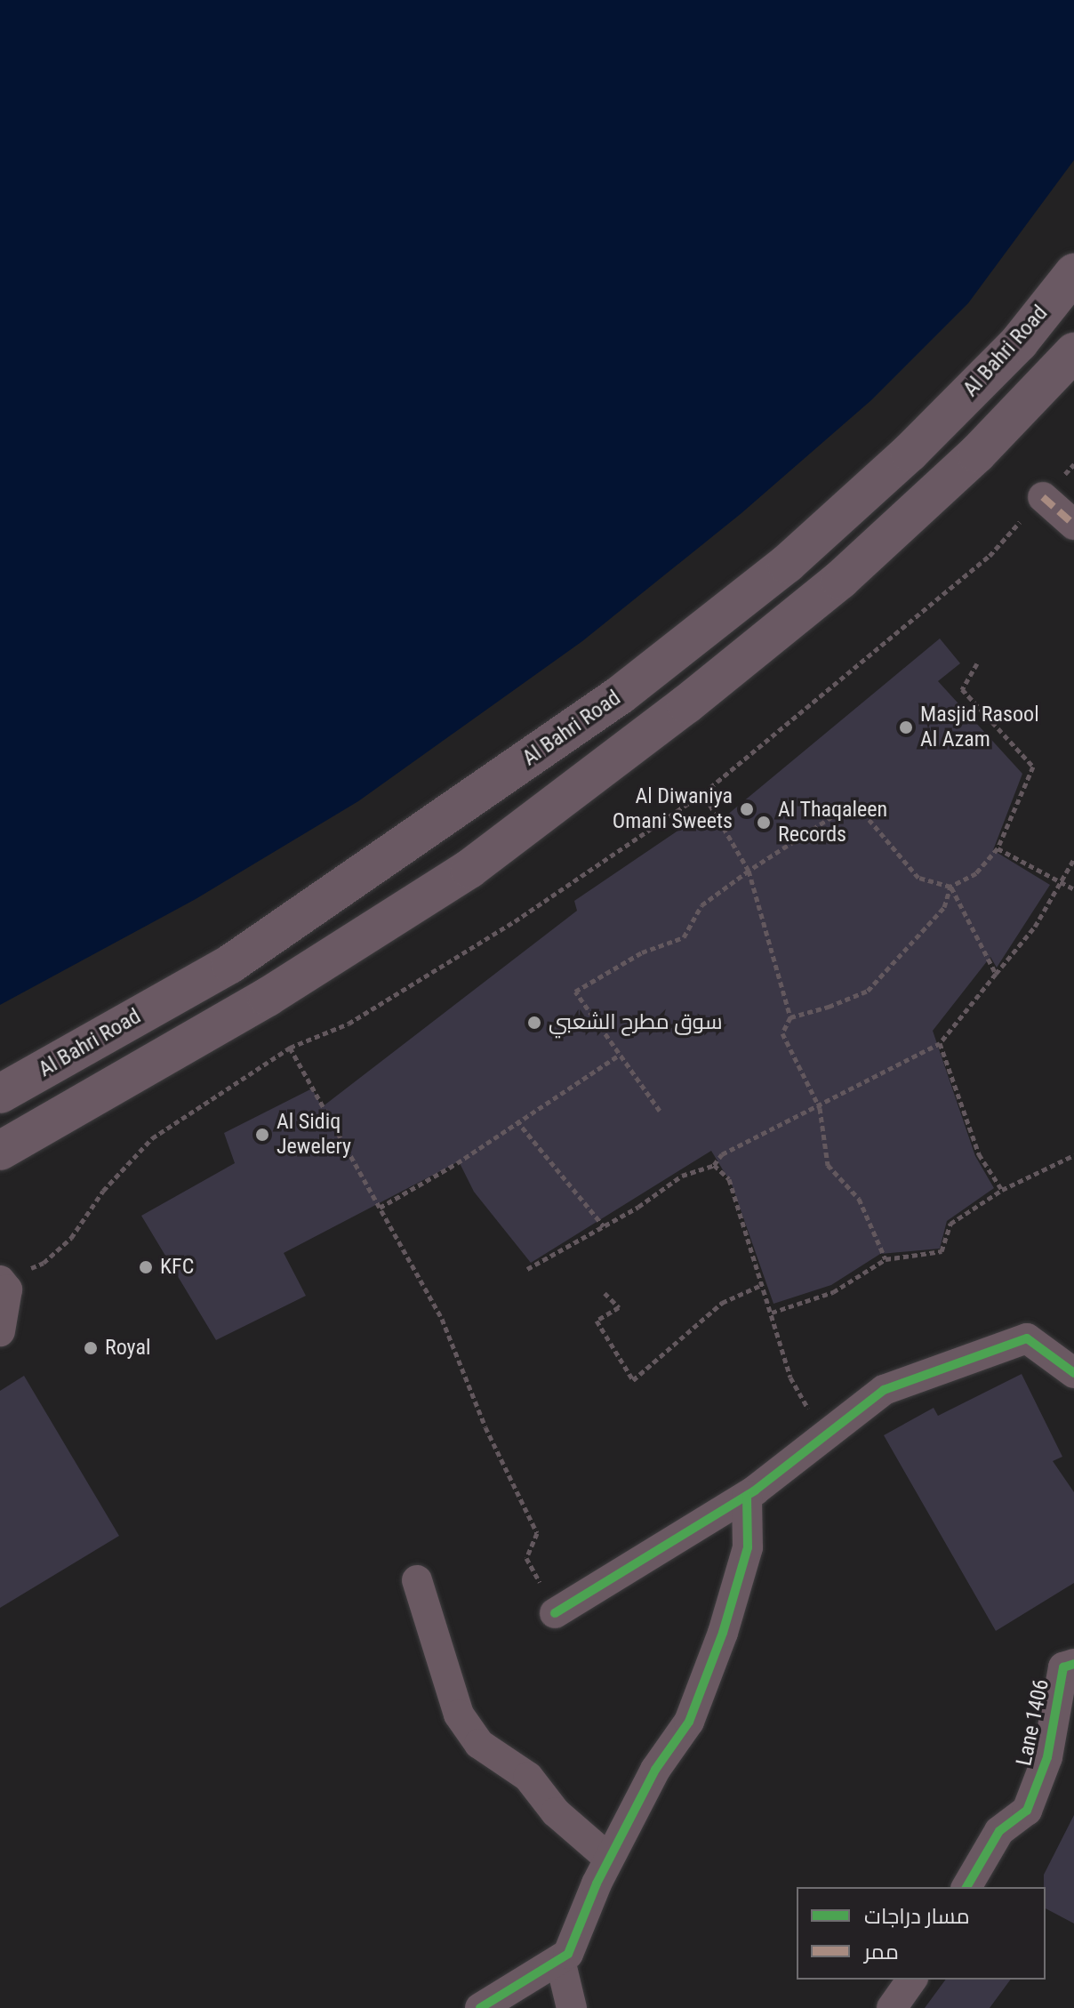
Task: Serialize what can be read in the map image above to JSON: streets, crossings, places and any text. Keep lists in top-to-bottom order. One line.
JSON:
{"streets":{"main road":["Al Bahri Road"],"street":["Lane 1406"]},"places":["Masjid Rasool Al Azam","Al Diwaniya Omani Sweets","Al Thaqaleen Records","سوق مطرح الشعبي","Al Sidiq Jewelery","KFC","Royal"],"legend":["مسار دراجات","ممر"]}
